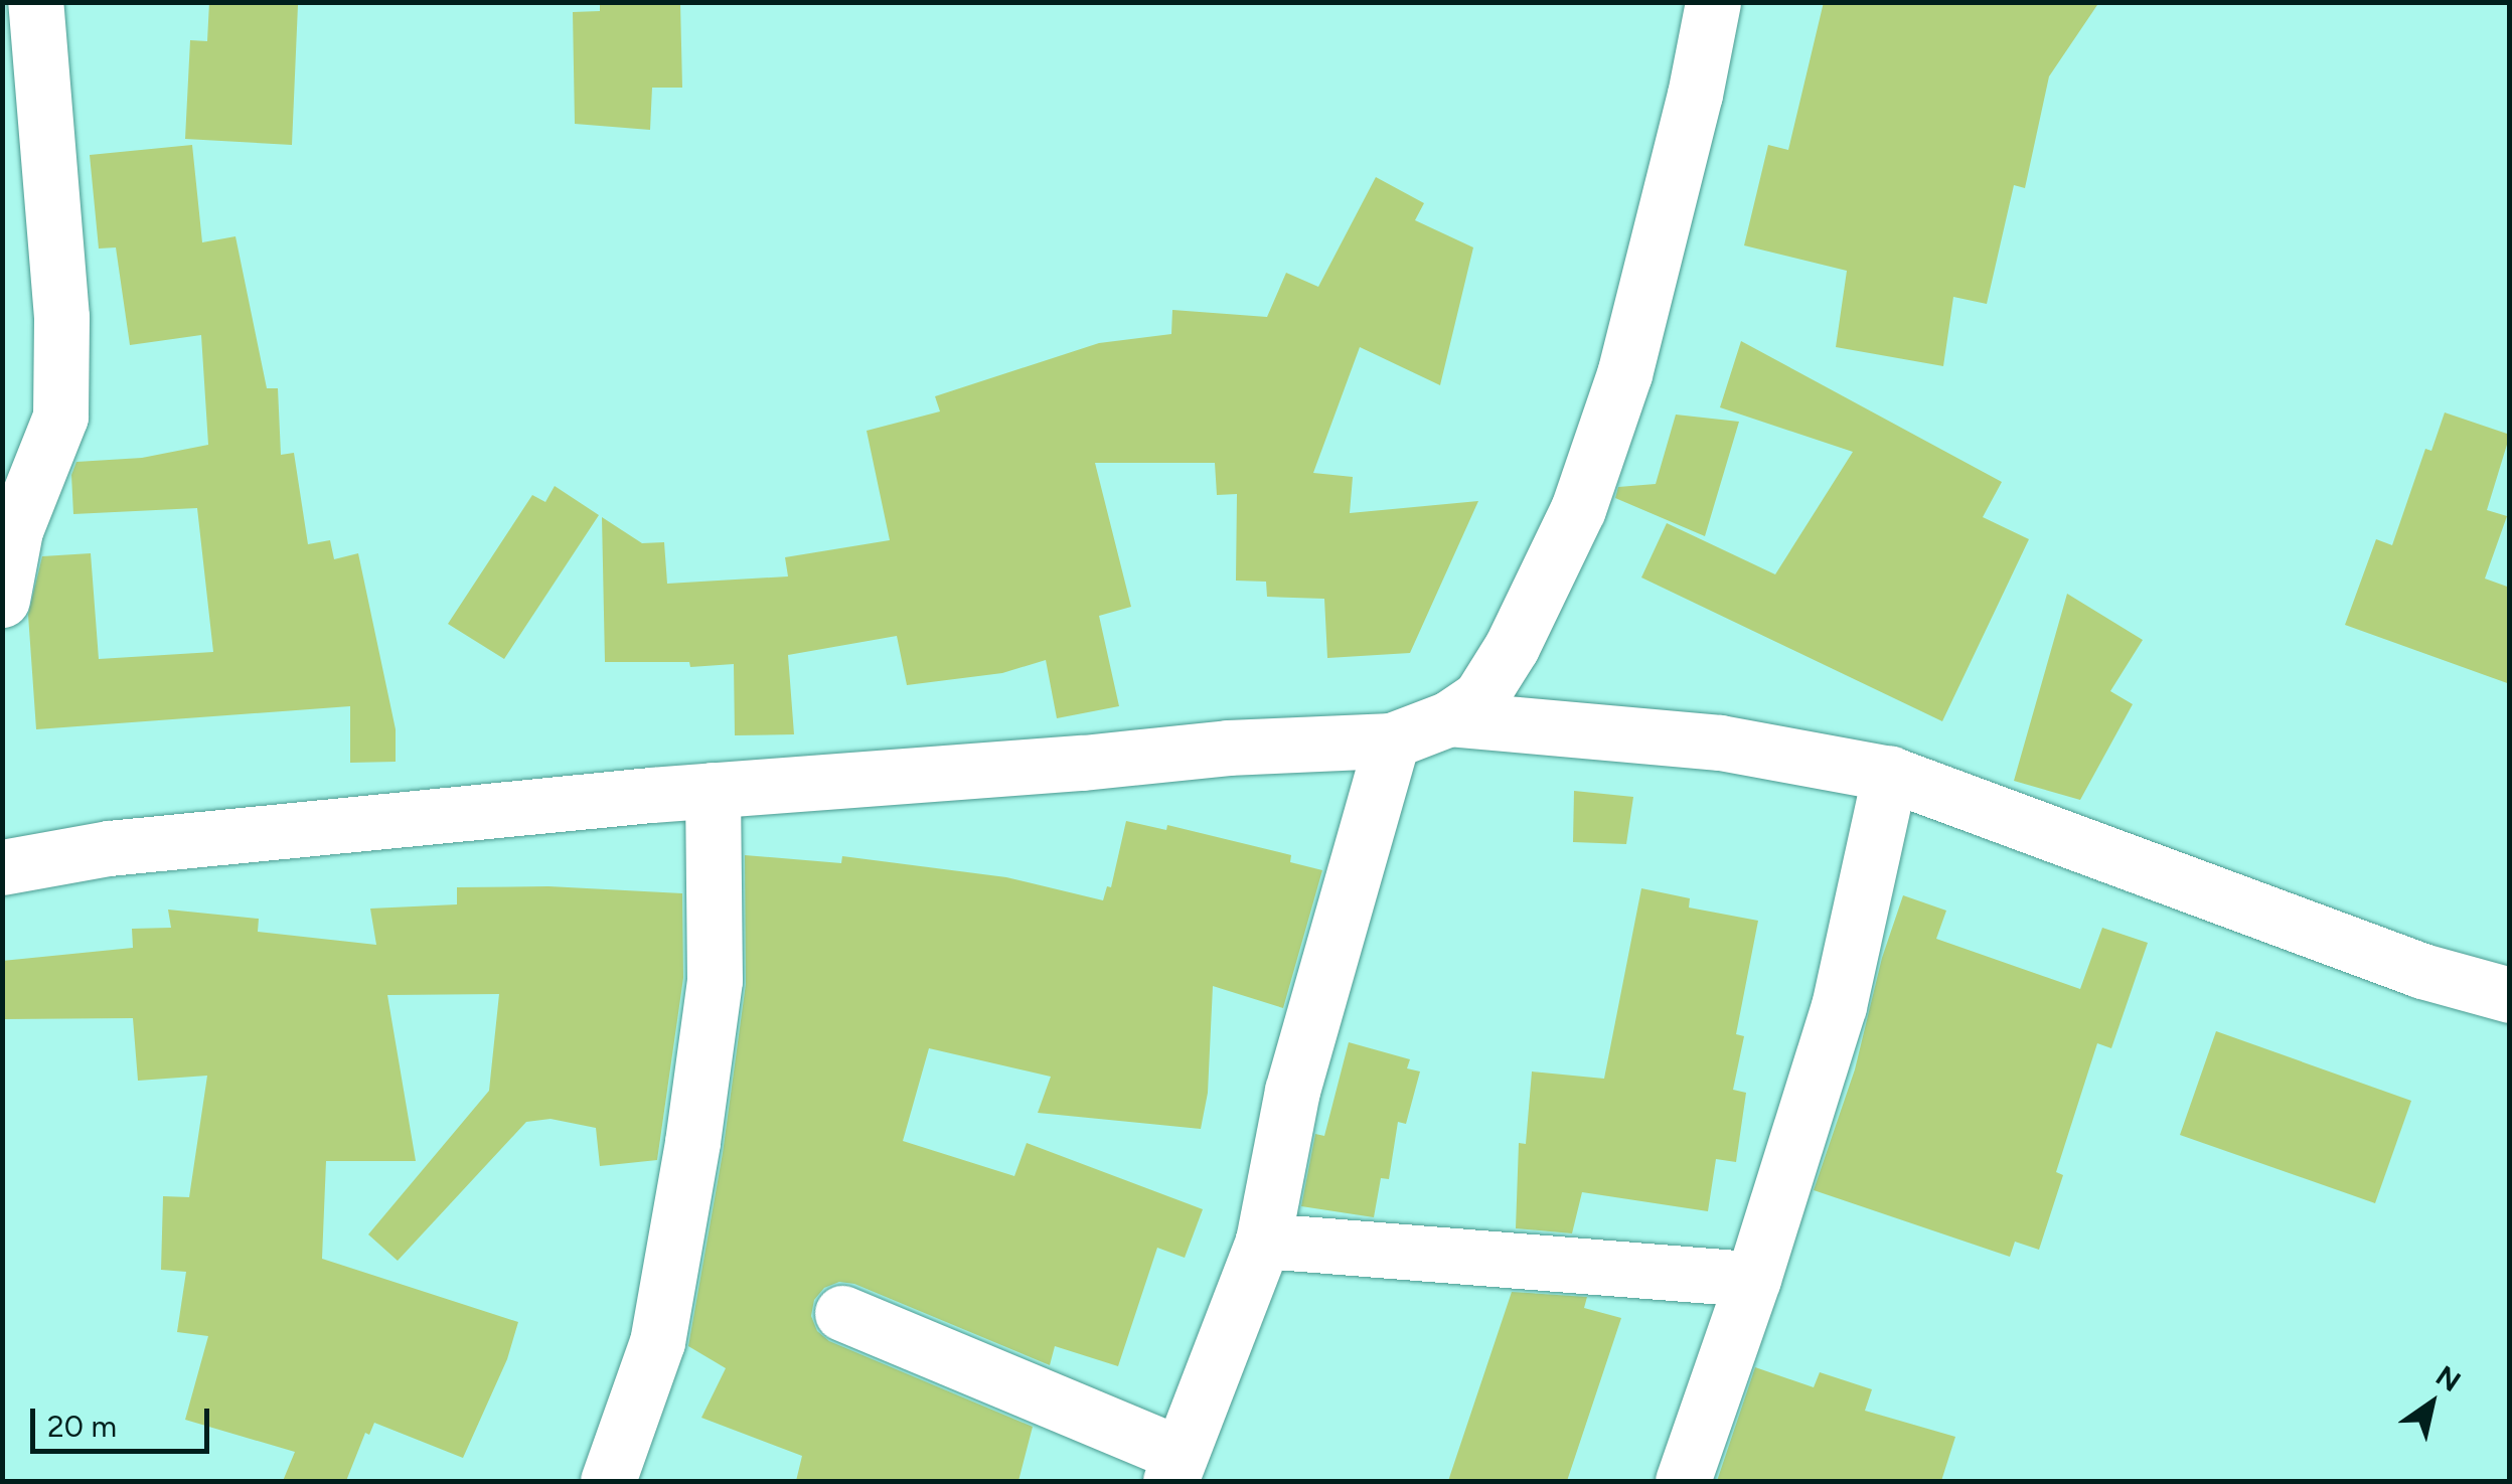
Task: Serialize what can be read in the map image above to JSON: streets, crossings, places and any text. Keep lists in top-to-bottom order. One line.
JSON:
{"scale_bar":"20 m","north":"top right"}
